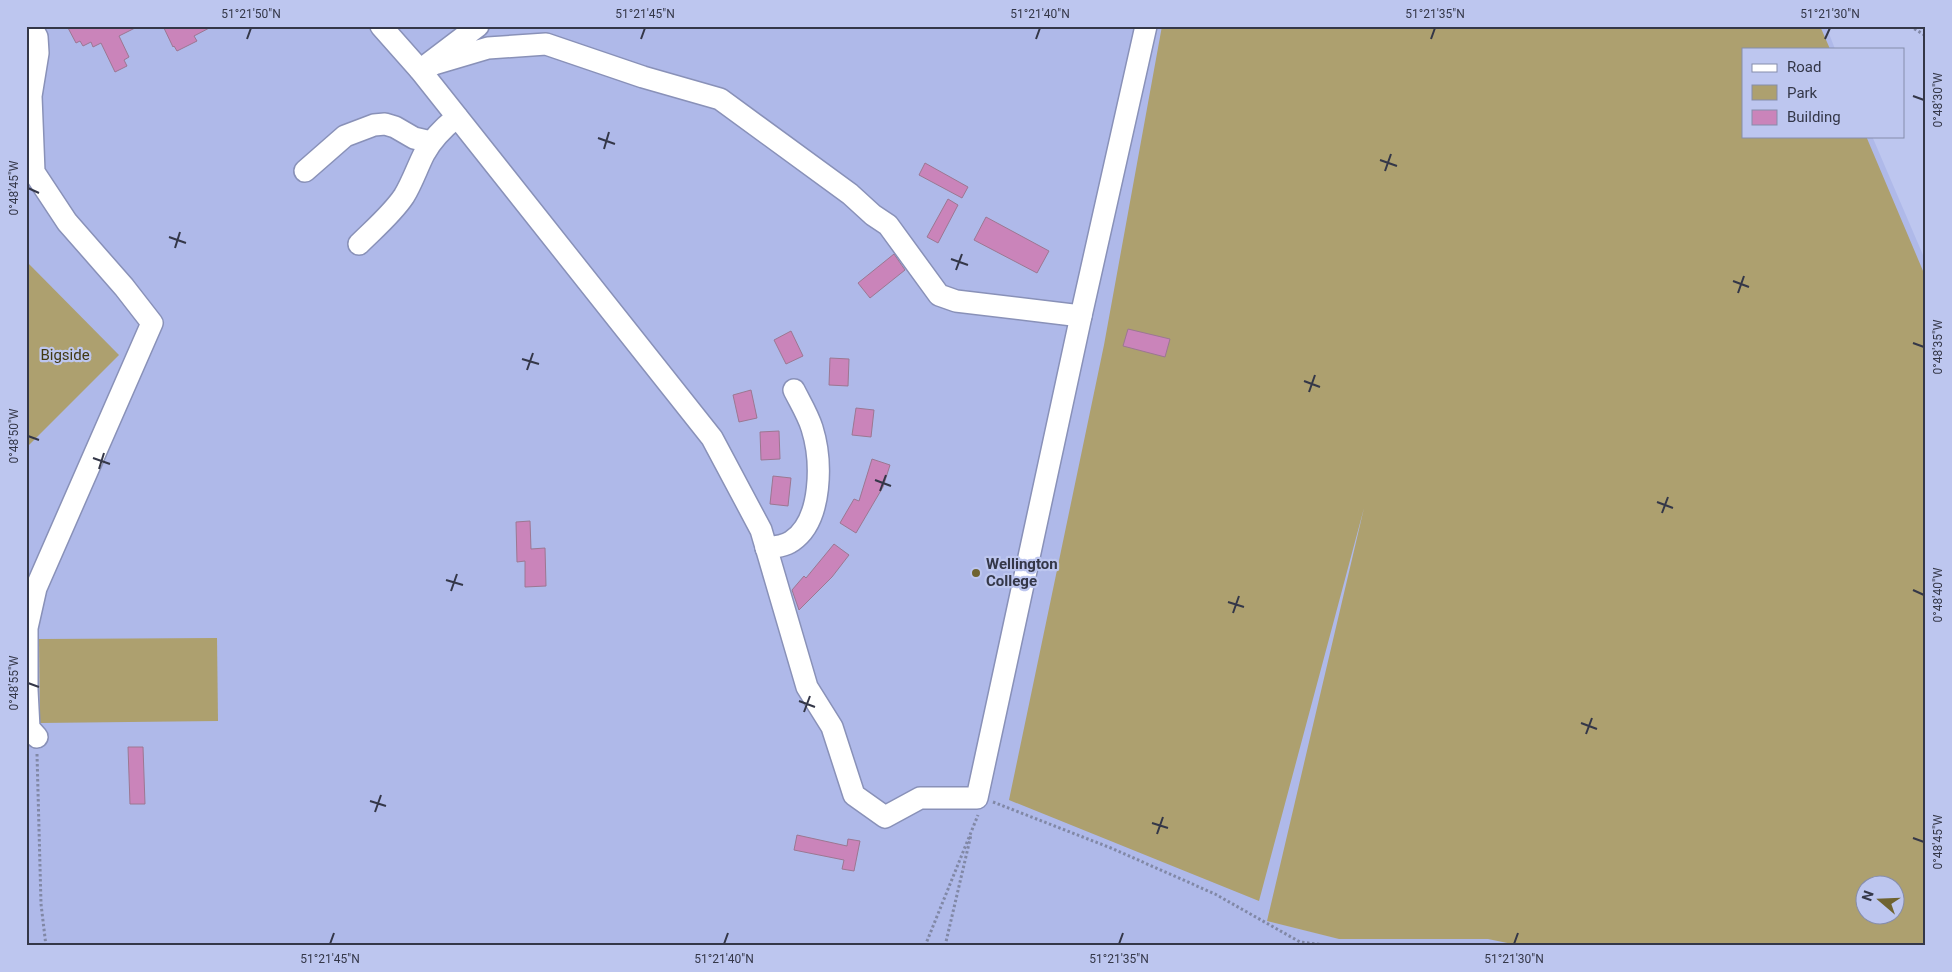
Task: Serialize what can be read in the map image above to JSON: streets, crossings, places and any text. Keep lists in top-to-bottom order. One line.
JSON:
{"parks":["Bigside"],"places":["Wellington College"],"legend":["Road","Park","Building"],"north":"left","coordinates":["51°21'50\"N","51°21'45\"N","51°21'40\"N","51°21'35\"N","51°21'30\"N","0°48'30\"W","0°48'45\"W","0°48'35\"W","0°48'50\"W","0°48'40\"W","0°48'55\"W"]}
